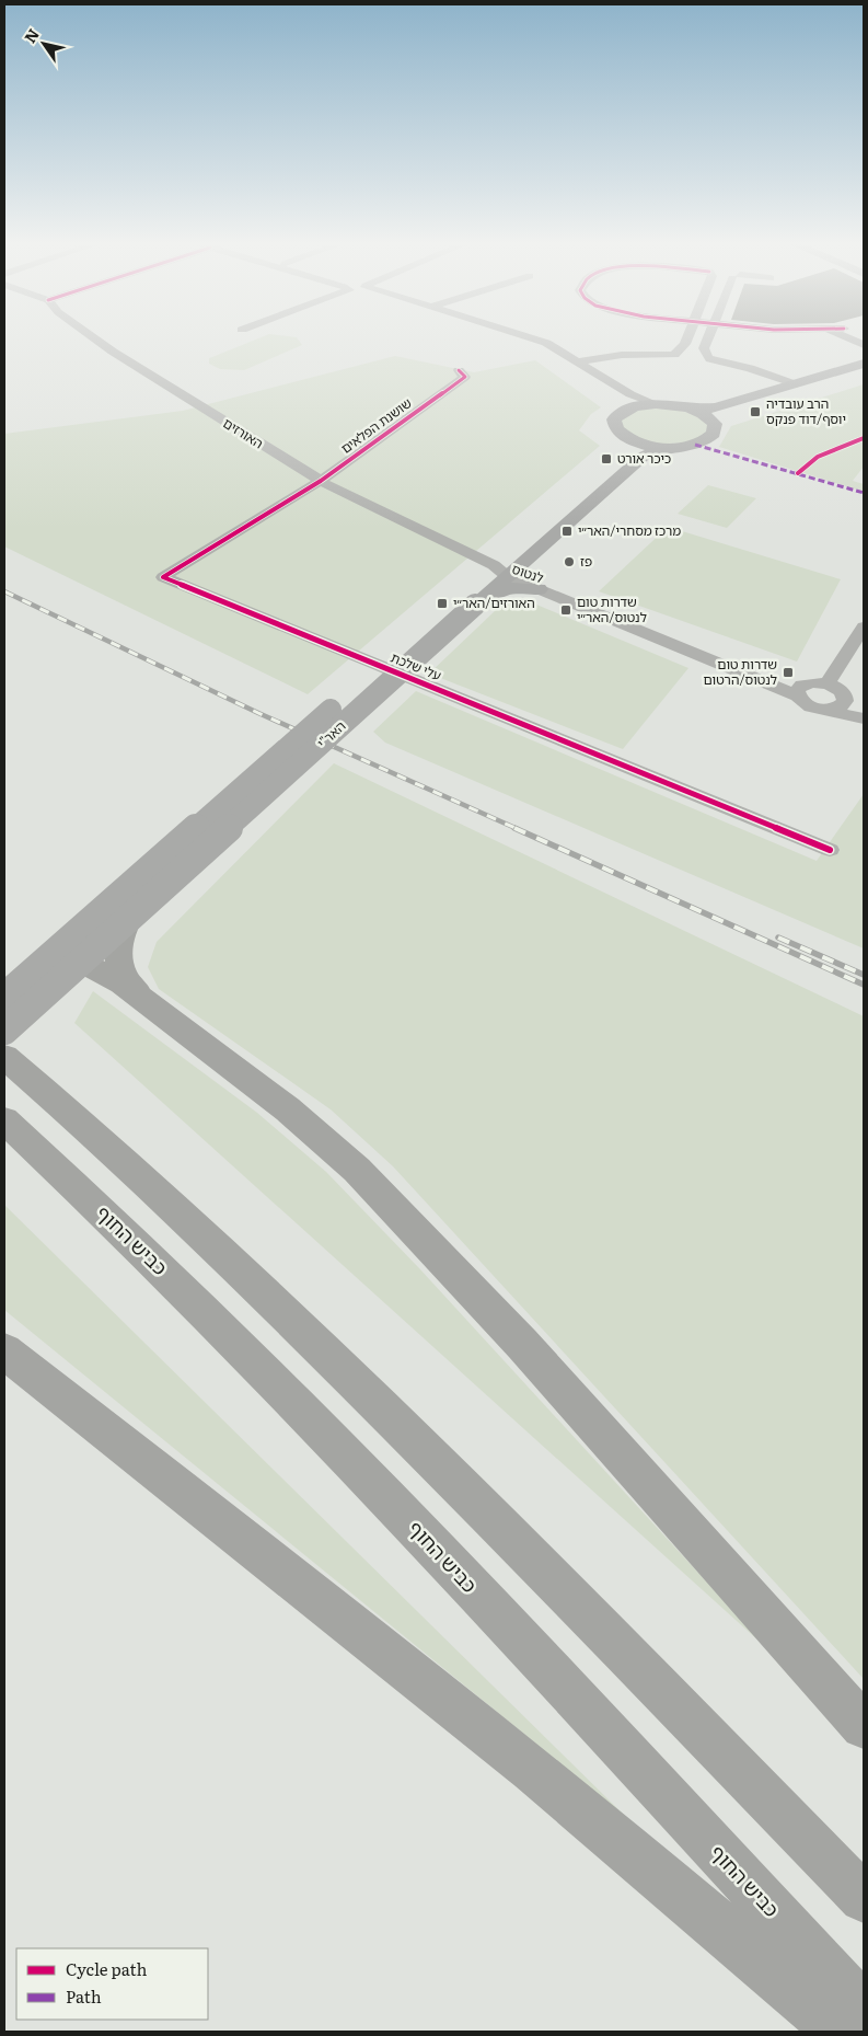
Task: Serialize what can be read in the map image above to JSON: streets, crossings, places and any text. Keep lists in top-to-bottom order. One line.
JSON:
{"streets":{"highway":["כביש החוף"],"main road":["האר\"י"],"street":["שושנת הפלאים","האורזים","לנטוס","עלי שלכת"]},"crossings":[["שושנת הפלאים","האורזים"],["שושנת הפלאים","עלי שלכת"],["האורזים","לנטוס"],["האורזים","עלי שלכת"],["האורזים","האר\"י"],["לנטוס","האר\"י"]],"places":{"transit":["הרב עובדיה יוסף/דוד פנקס","כיכר אורט","מרכז מסחרי/האר״י","האורזים/האר״י","שדרות טום לנטוס/האר״י","שדרות טום לנטוס/הרטום"],"other":["פז"]},"legend":["Cycle path","Path"],"north":"top left"}
